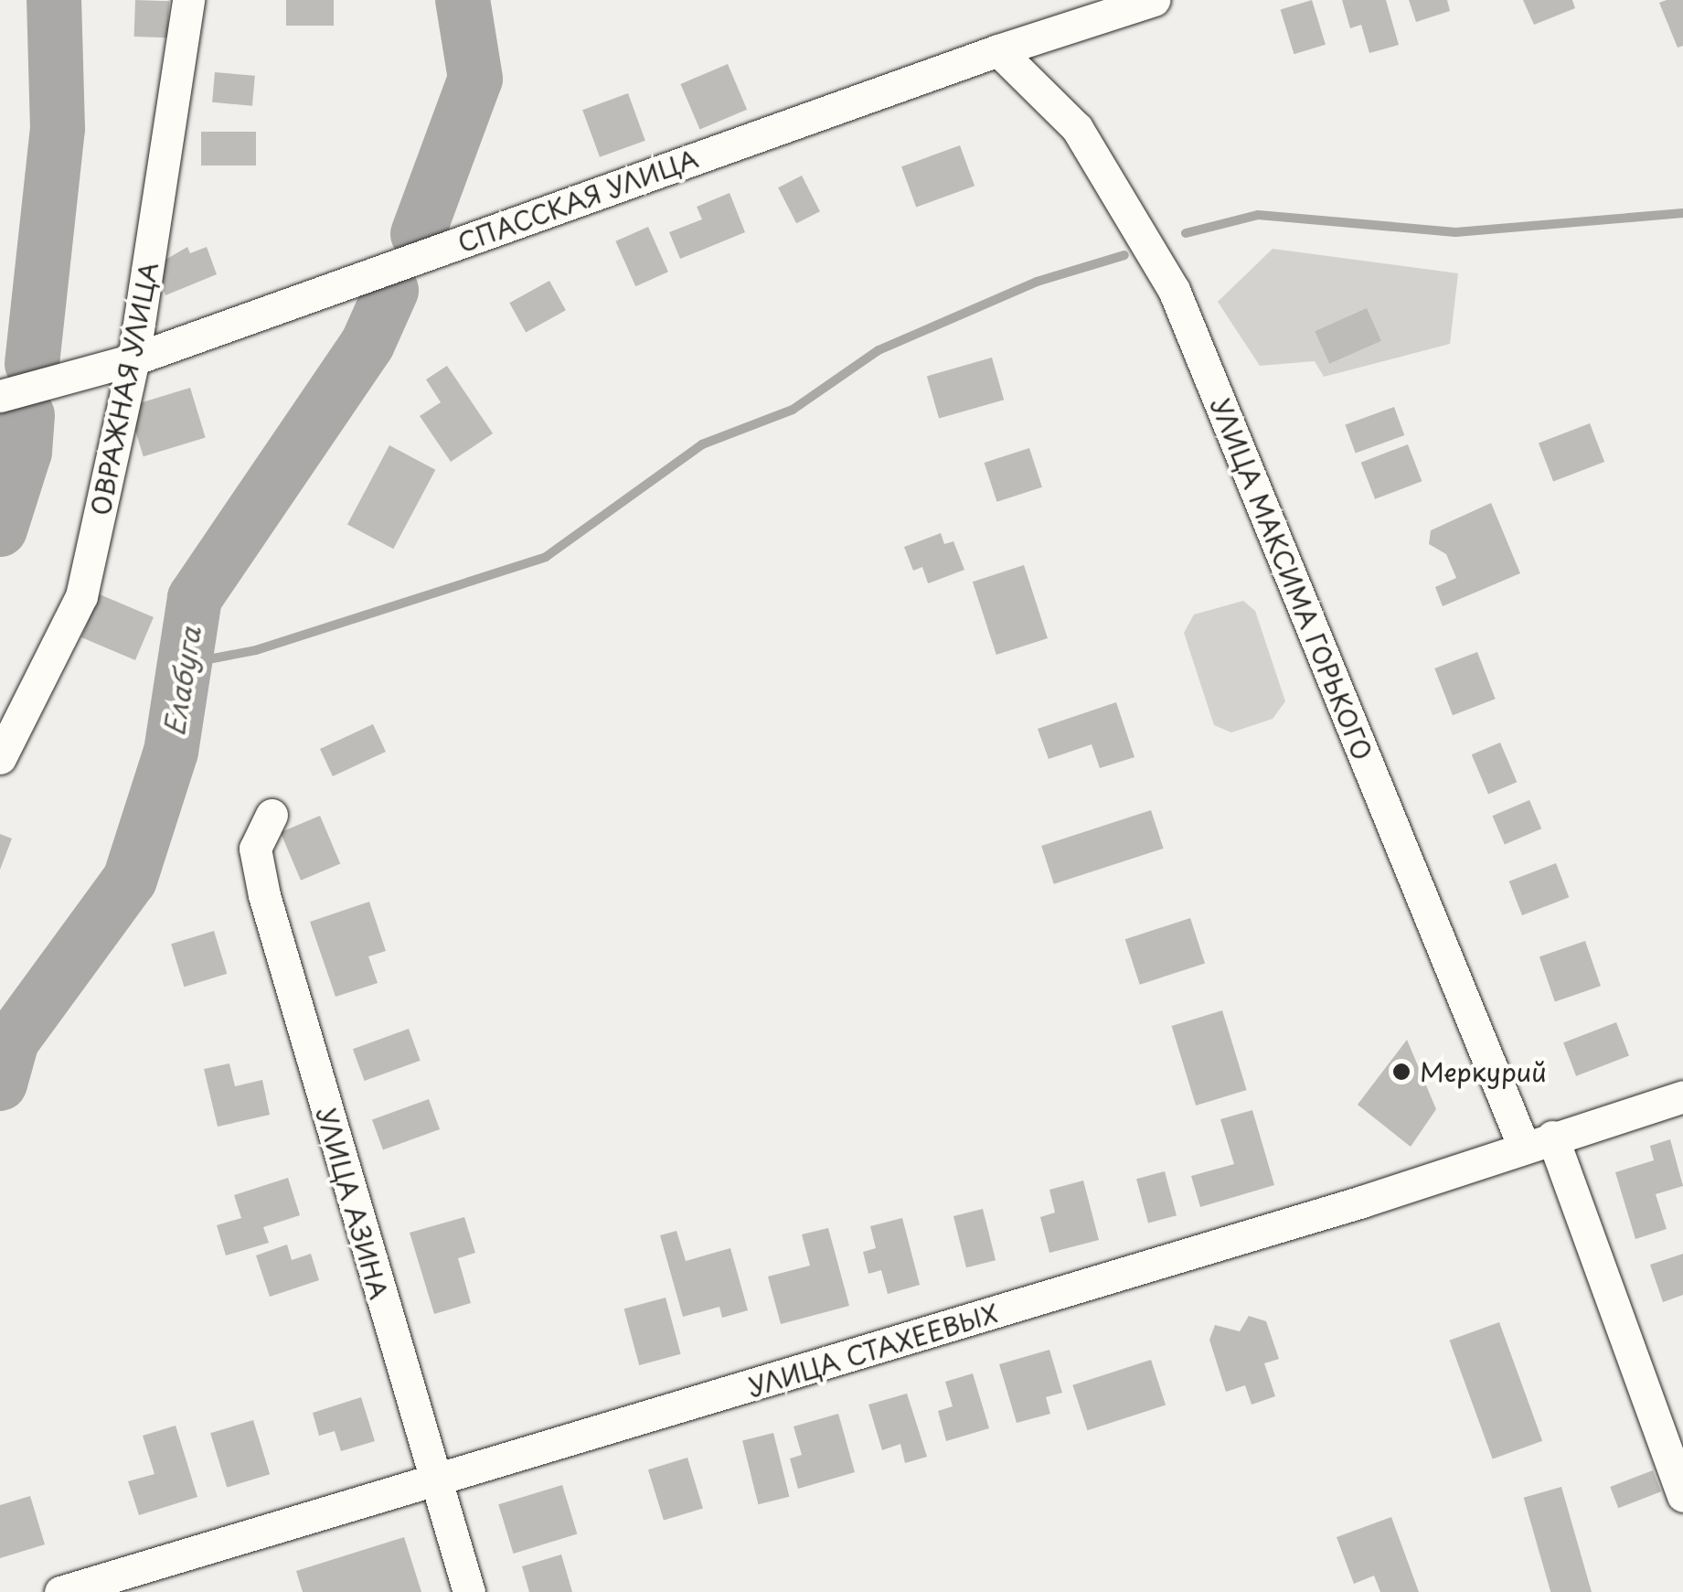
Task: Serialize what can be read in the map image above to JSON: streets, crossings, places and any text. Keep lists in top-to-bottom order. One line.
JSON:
{"streets":{"street":["СПАССКАЯ УЛИЦА","ОВРАЖНАЯ УЛИЦА","УЛИЦА МАКСИМА ГОРЬКОГО","УЛИЦА АЗИНА","УЛИЦА СТАХЕЕВЫХ"]},"crossings":[["СПАССКАЯ УЛИЦА","ОВРАЖНАЯ УЛИЦА"],["СПАССКАЯ УЛИЦА","УЛИЦА МАКСИМА ГОРЬКОГО"],["УЛИЦА МАКСИМА ГОРЬКОГО","УЛИЦА СТАХЕЕВЫХ"],["УЛИЦА АЗИНА","УЛИЦА СТАХЕЕВЫХ"]],"water":["Елабуга"],"places":["Меркурий"]}
